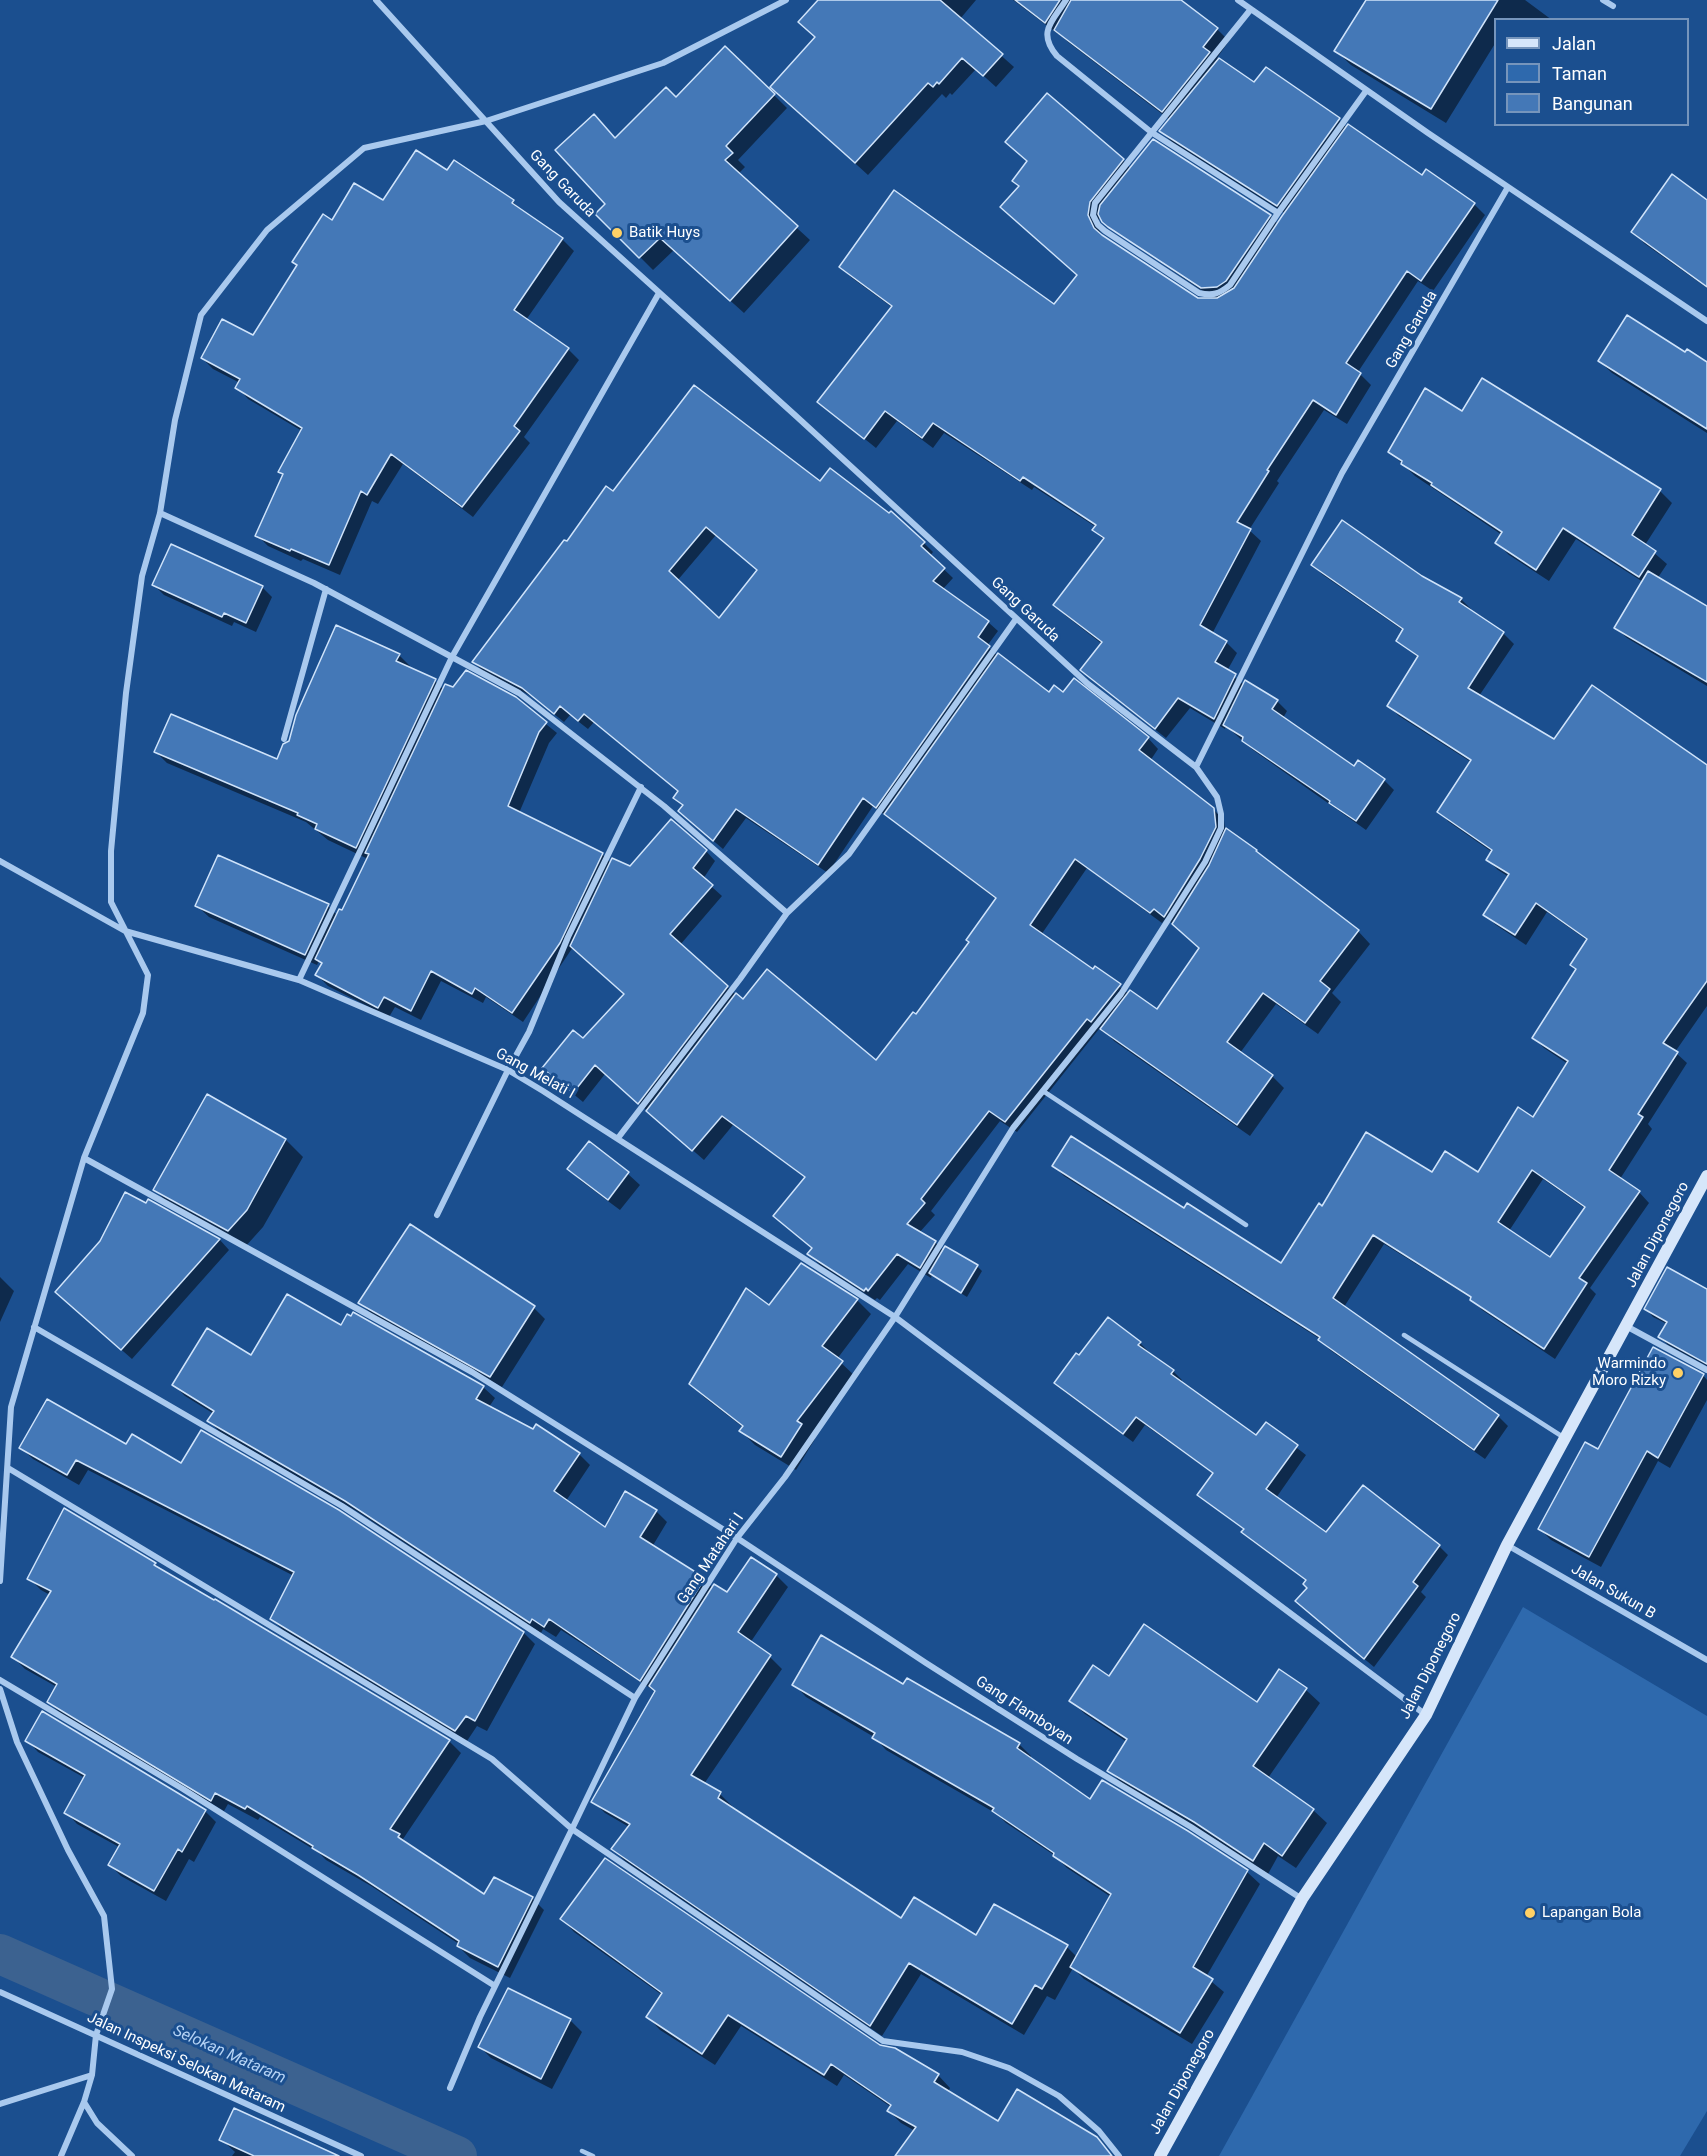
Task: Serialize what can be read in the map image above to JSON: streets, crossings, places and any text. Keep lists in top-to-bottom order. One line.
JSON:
{"streets":{"street":["Gang Garuda","Gang Melati I","Jalan Diponegoro","Gang Matahari I","Jalan Sukun B","Gang Flamboyan","Jalan Inspeksi Selokan Mataram"]},"crossings":[["Gang Garuda","Gang Matahari I"],["Gang Melati I","Jalan Diponegoro"],["Gang Melati I","Gang Matahari I"],["Jalan Diponegoro","Jalan Sukun B"],["Jalan Diponegoro","Gang Flamboyan"],["Gang Matahari I","Gang Flamboyan"]],"water":["Selokan Mataram"],"places":["Batik Huys","Warmindo Moro Rizky","Lapangan Bola"],"legend":["Jalan","Taman","Bangunan"]}
